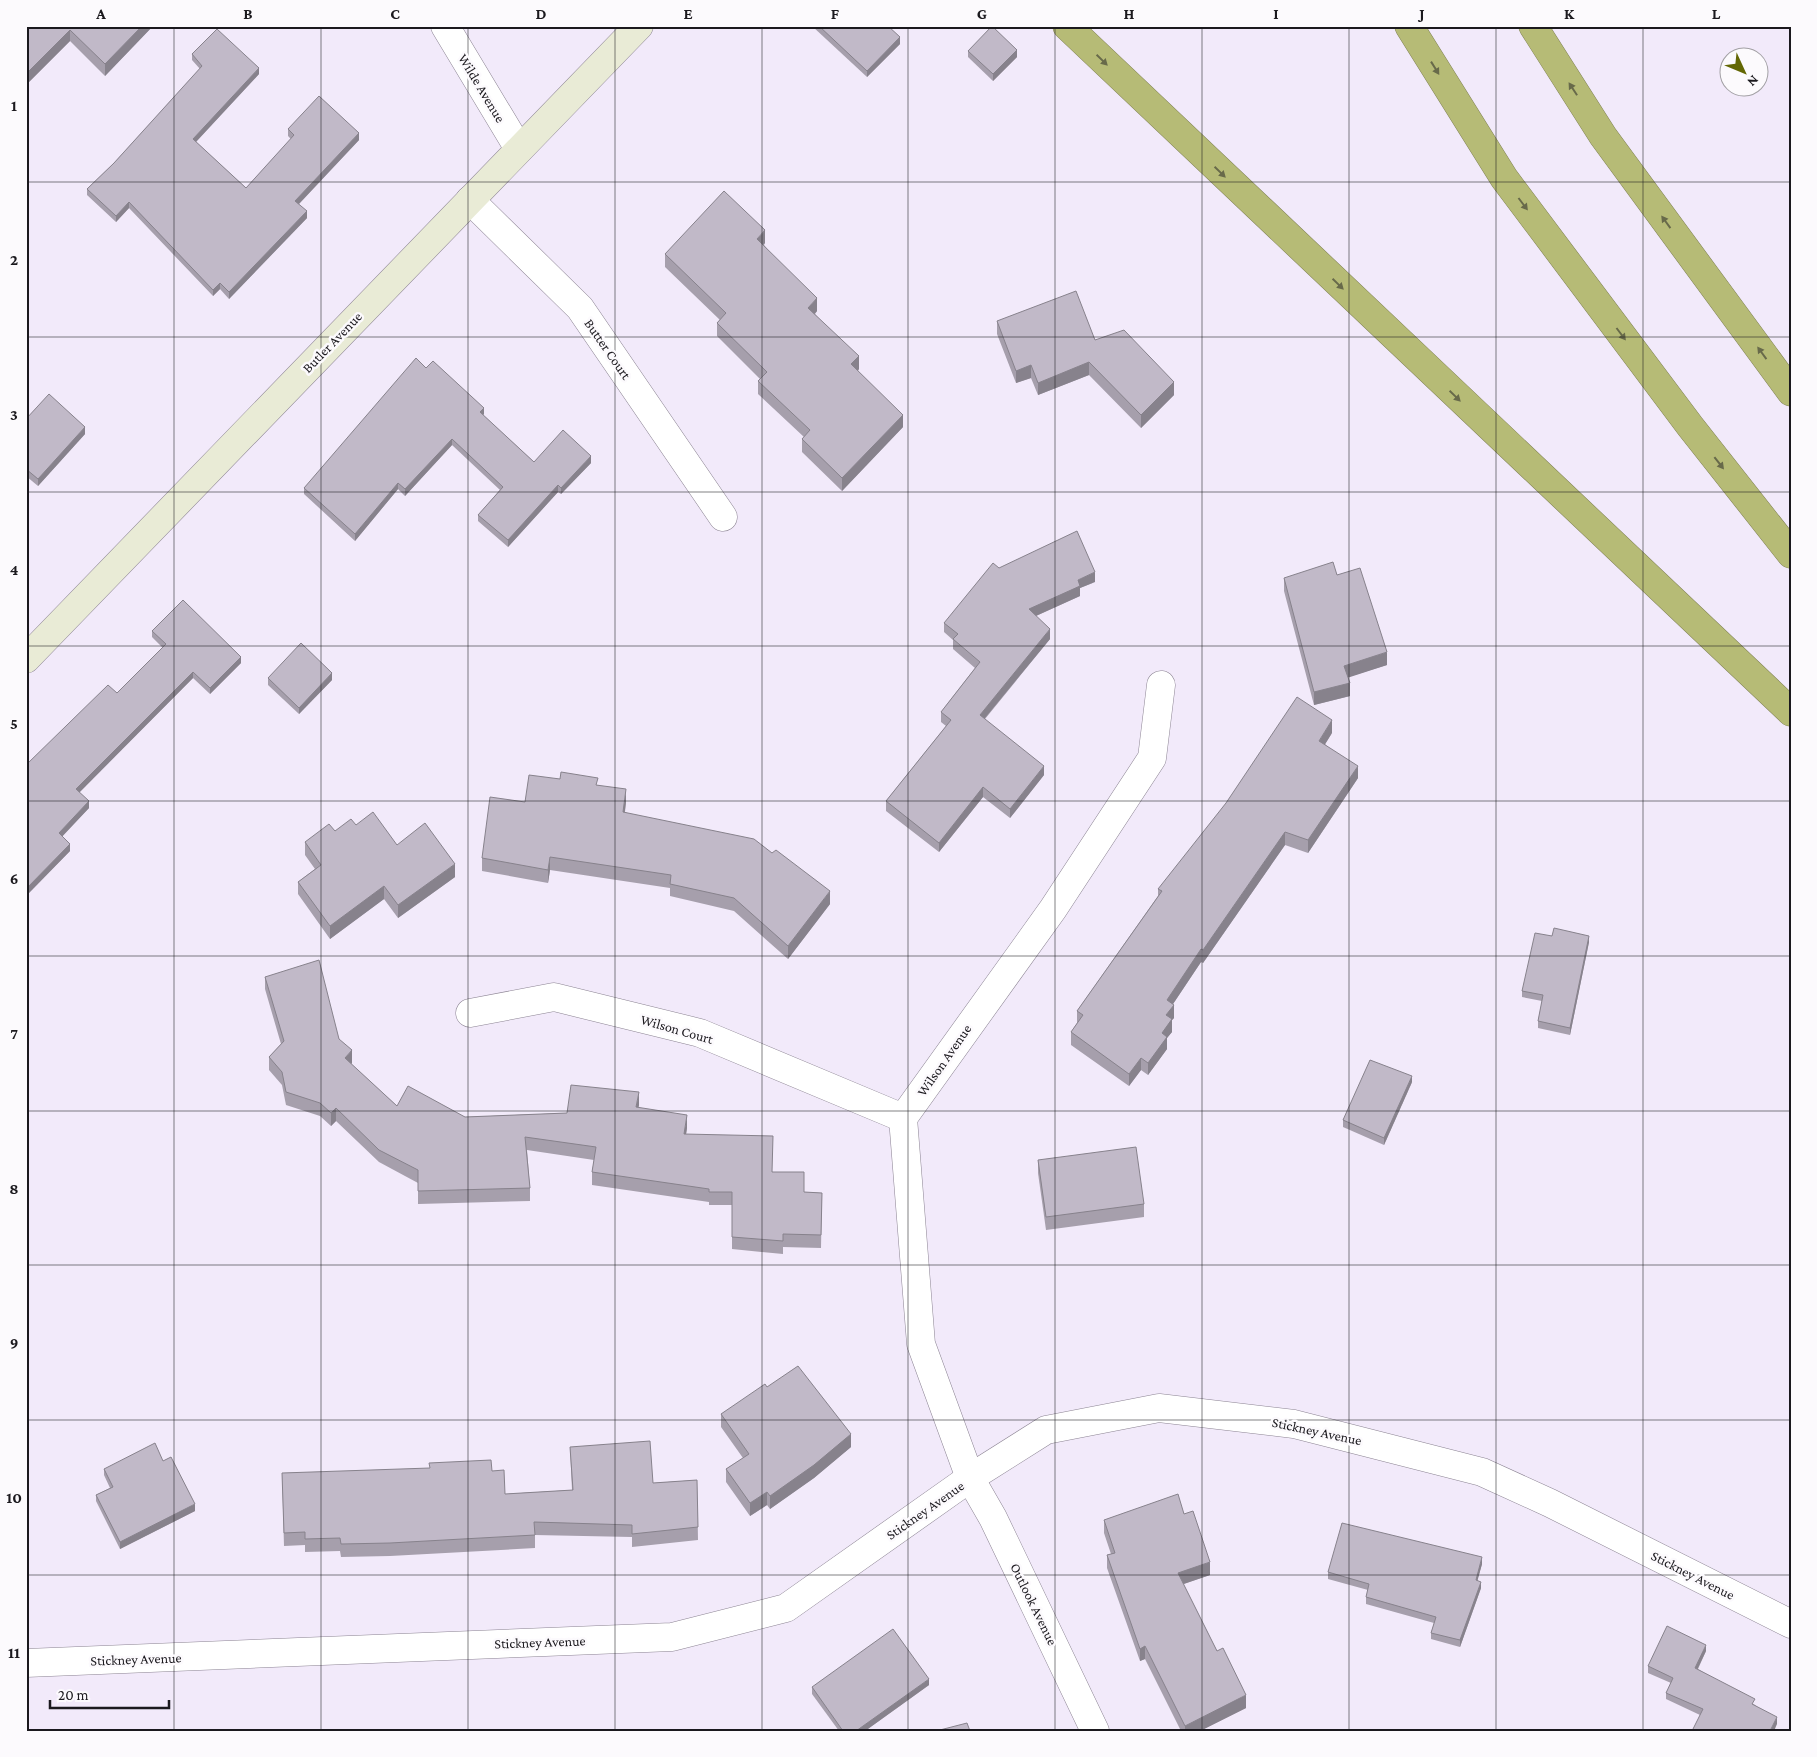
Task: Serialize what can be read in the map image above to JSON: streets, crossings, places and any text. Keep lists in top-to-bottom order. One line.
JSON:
{"streets":{"street":["Wilde Avenue","Butler Avenue","Butter Court","Wilson Court","Wilson Avenue","Stickney Avenue","Outlook Avenue"]},"crossings":[["Wilde Avenue","Butler Avenue"],["Butler Avenue","Butter Court"],["Wilson Court","Wilson Avenue"],["Stickney Avenue","Outlook Avenue"]],"scale_bar":"20 m","north":"bottom right","grid":{"columns":["A","B","C","D","E","F","G","H","I","J","K","L"],"rows":["1","2","3","4","5","6","7","8","9","10","11"]}}
